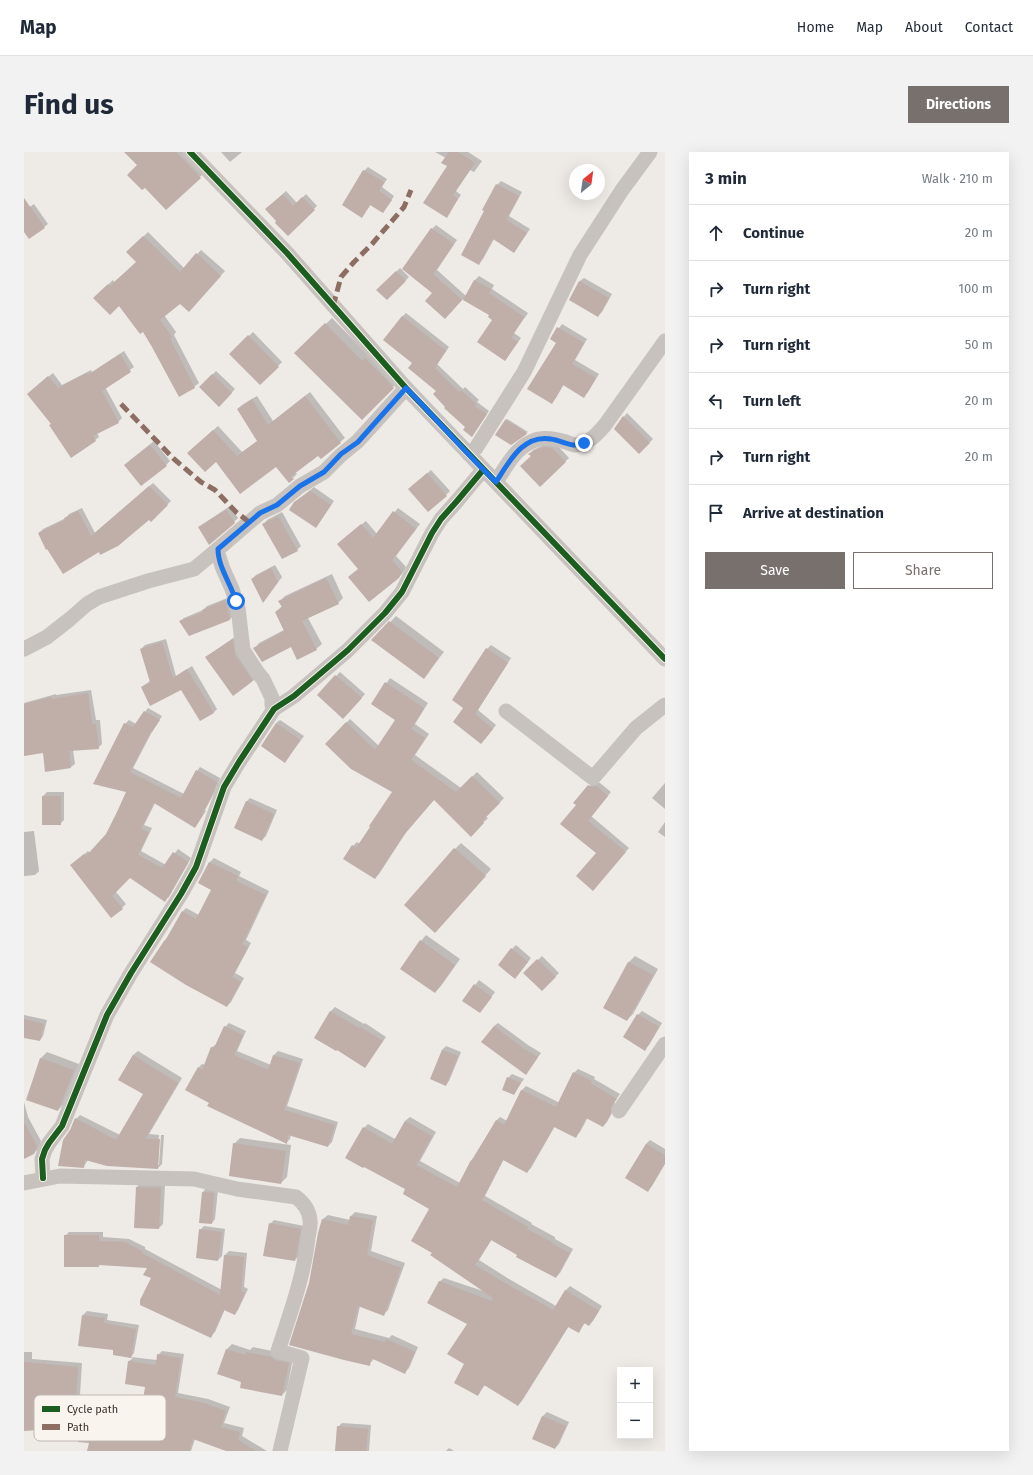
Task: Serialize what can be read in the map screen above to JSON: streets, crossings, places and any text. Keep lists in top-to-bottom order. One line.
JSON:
{"legend":["Cycle path","Path"],"north":"top right","page":{"header":"Map","nav":["Home","Map","About","Contact"],"buttons":["Directions",["Save","Share"]],"title":"Find us","heading":["3 min","Walk · 210 m"],"list":[["Continue","20 m"],["Turn right","100 m"],["Turn right","50 m"],["Turn left","20 m"],["Turn right","20 m"],"Arrive at destination"],"map_buttons":["+","−"]}}
